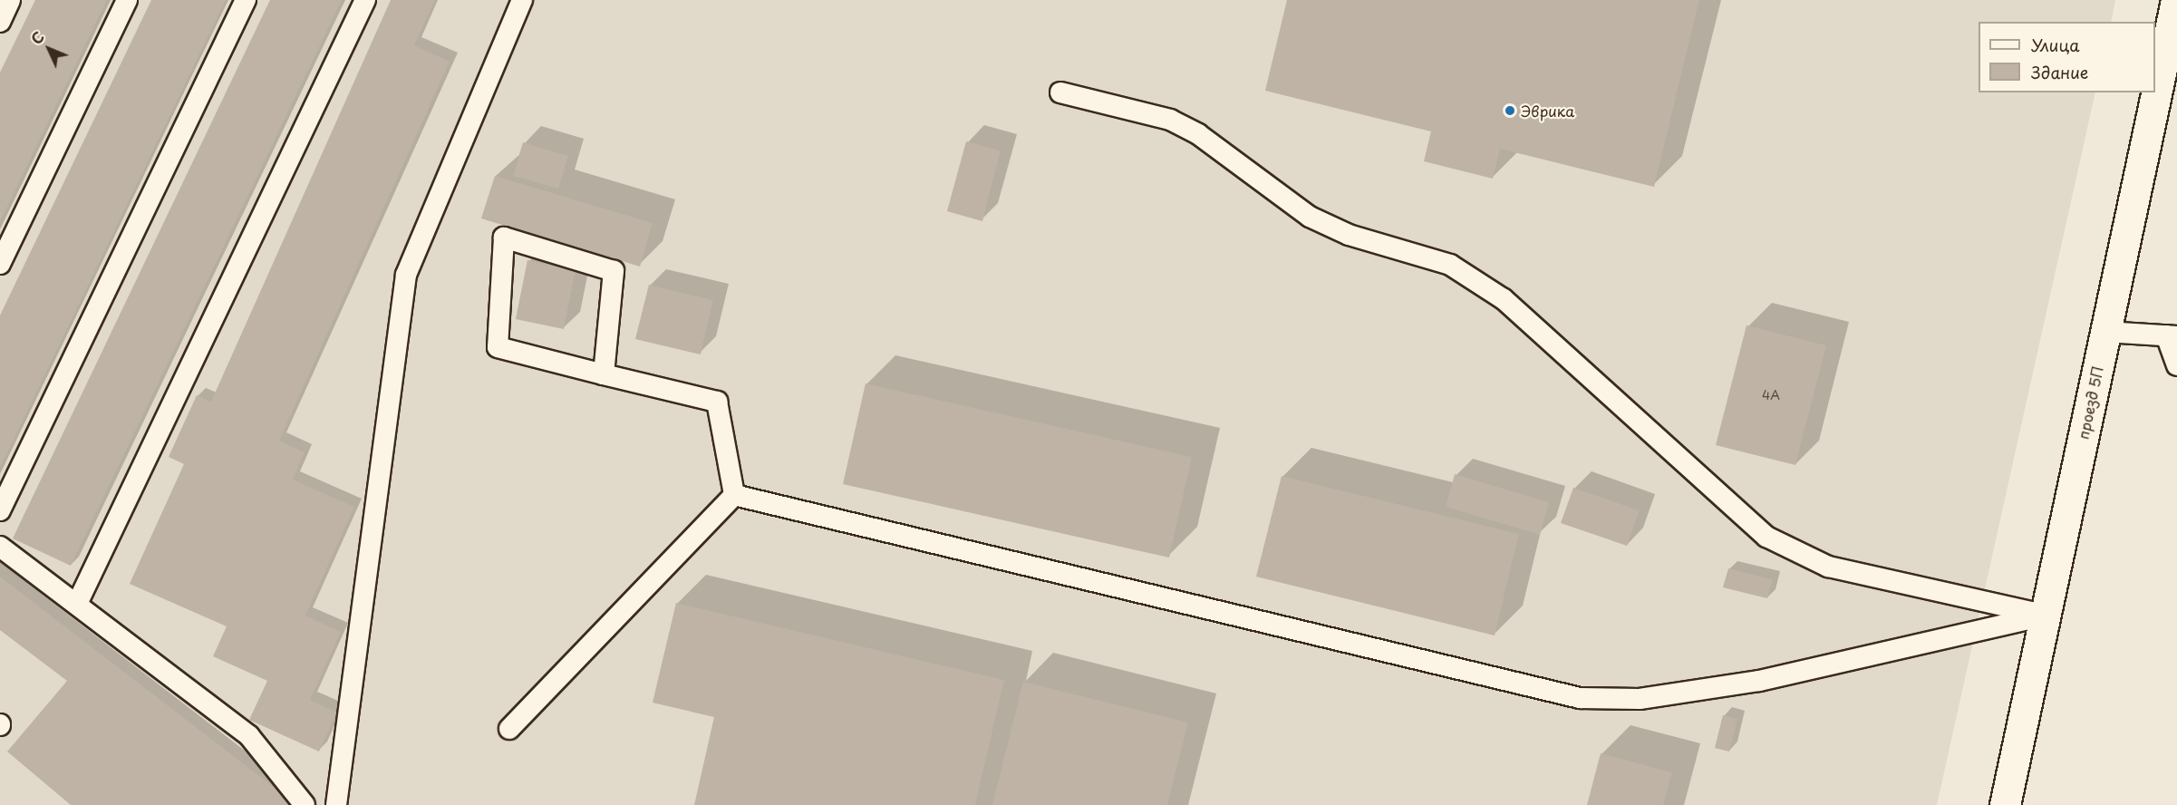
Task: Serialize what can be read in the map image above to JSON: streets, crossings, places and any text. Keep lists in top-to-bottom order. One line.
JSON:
{"streets":{"street":["проезд 5П"]},"places":["Эврика"],"house_numbers":["4А"],"legend":["Улица","Здание"],"north":"top left"}
